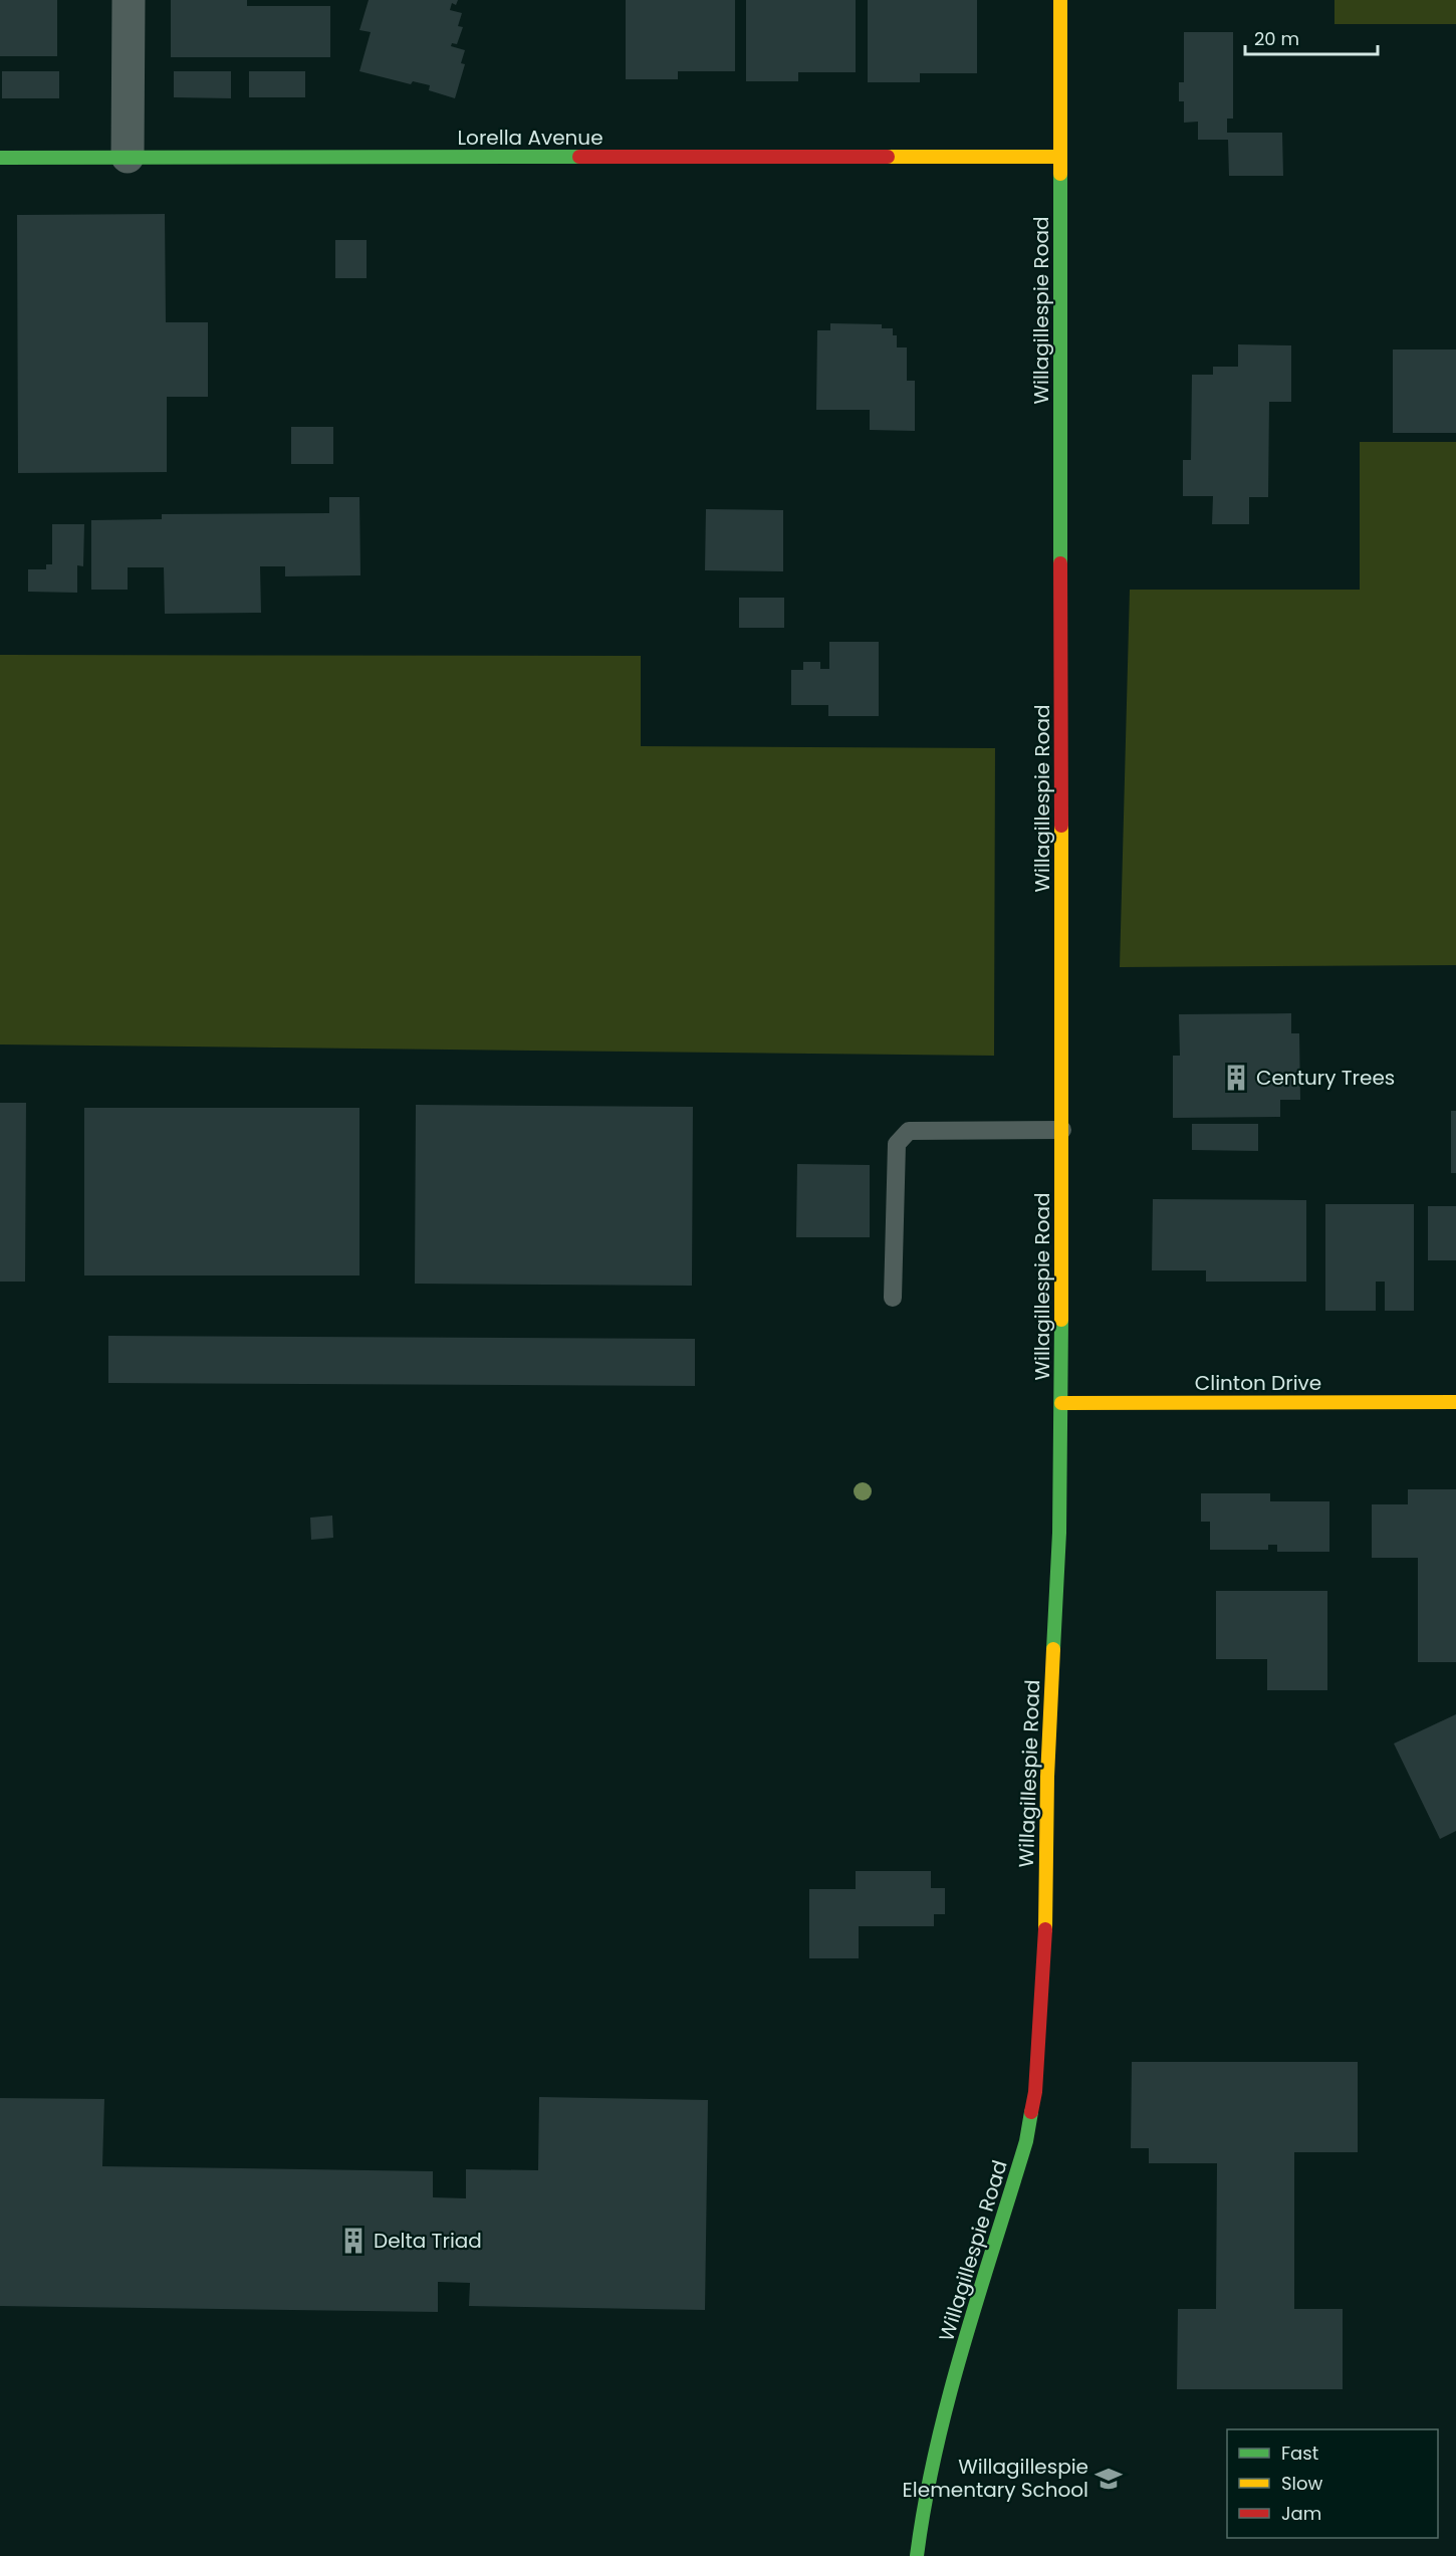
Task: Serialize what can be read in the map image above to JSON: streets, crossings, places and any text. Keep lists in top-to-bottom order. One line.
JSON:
{"streets":{"main road":["Lorella Avenue","Willagillespie Road","Clinton Drive"]},"crossings":[["Lorella Avenue","Willagillespie Road"],["Willagillespie Road","Clinton Drive"]],"places":{"building":["Century Trees","Delta Triad"],"school or university":["Willagillespie Elementary School"]},"legend":["Fast","Slow","Jam"],"scale_bar":"20 m"}
